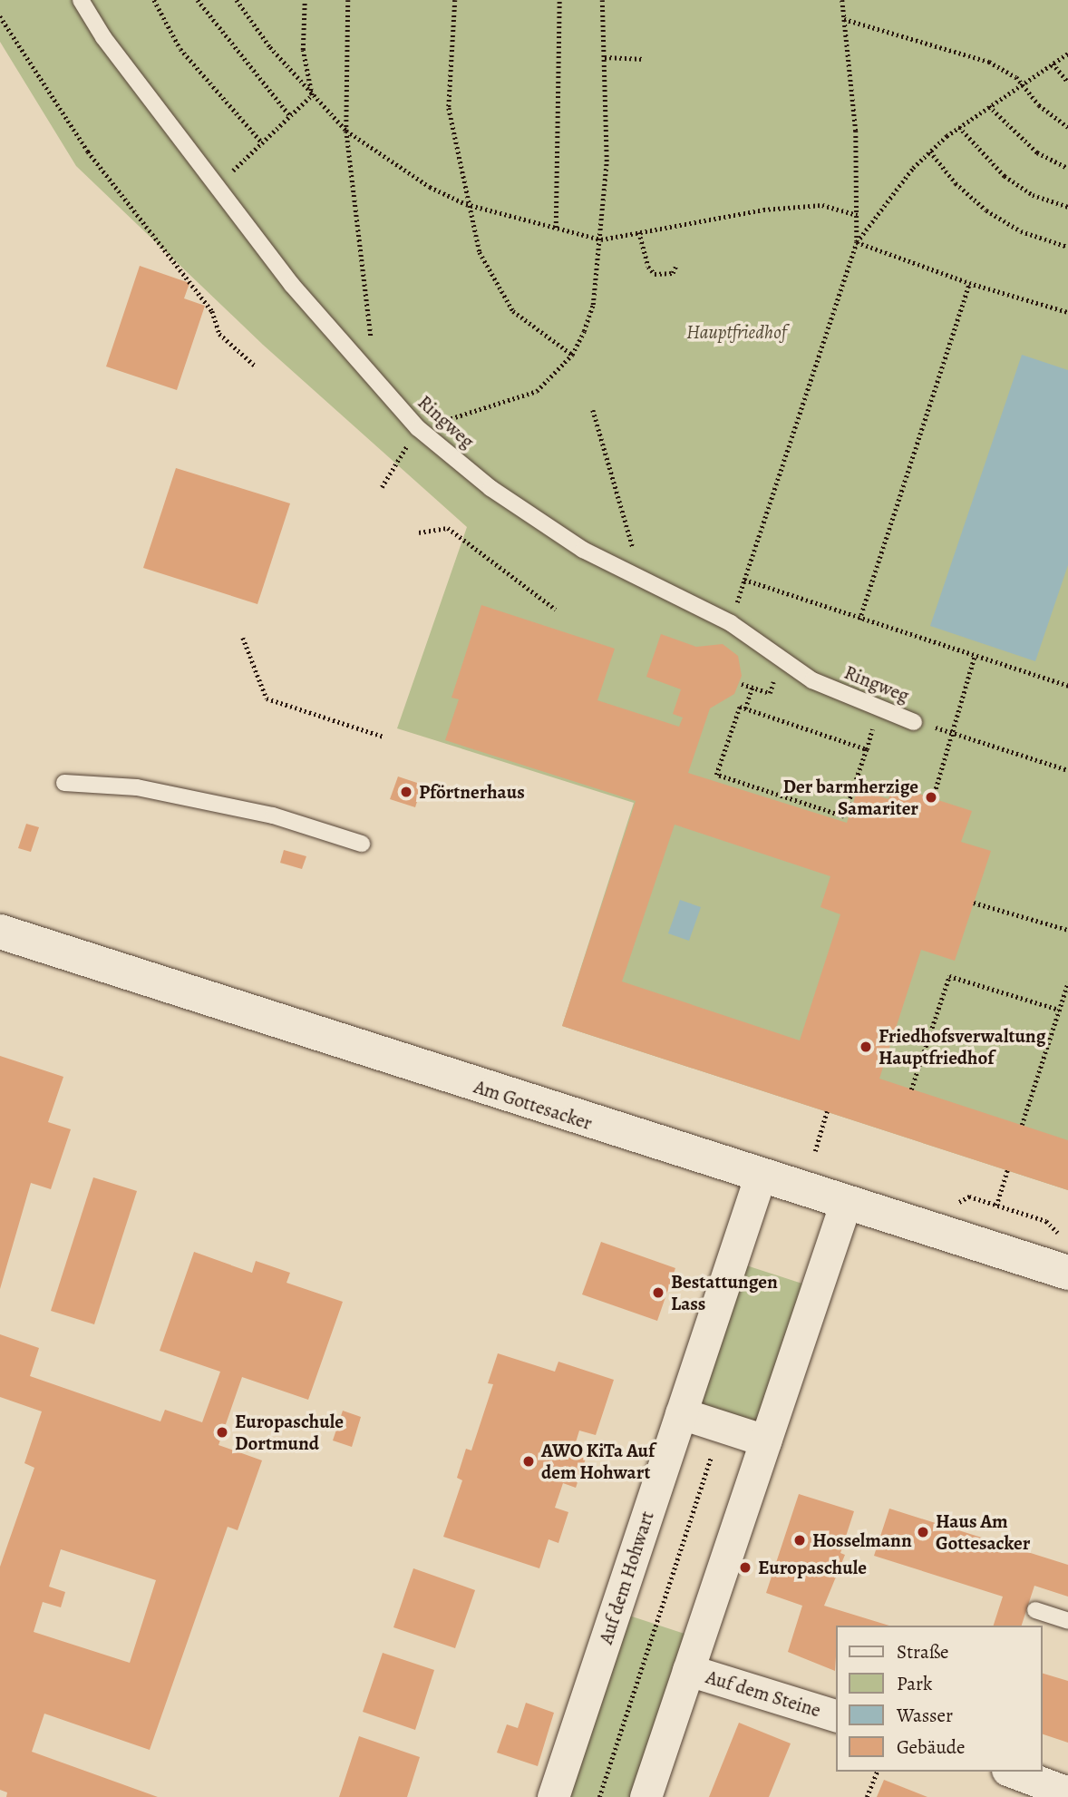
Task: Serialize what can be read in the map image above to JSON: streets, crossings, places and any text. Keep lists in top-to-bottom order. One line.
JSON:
{"streets":{"street":["Am Gottesacker","Auf dem Hohwart","Auf dem Steine"],"lane":["Ringweg"]},"crossings":[["Am Gottesacker","Auf dem Hohwart"]],"parks":["Hauptfriedhof"],"places":["Pförtnerhaus","Der barmherzige Samariter","Friedhofsverwaltung Hauptfriedhof","Bestattungen Lass","Europaschule Dortmund","AWO KiTa Auf dem Hohwart","Haus Am Gottesacker","Hosselmann","Europaschule"],"legend":["Straße","Park","Wasser","Gebäude"]}
